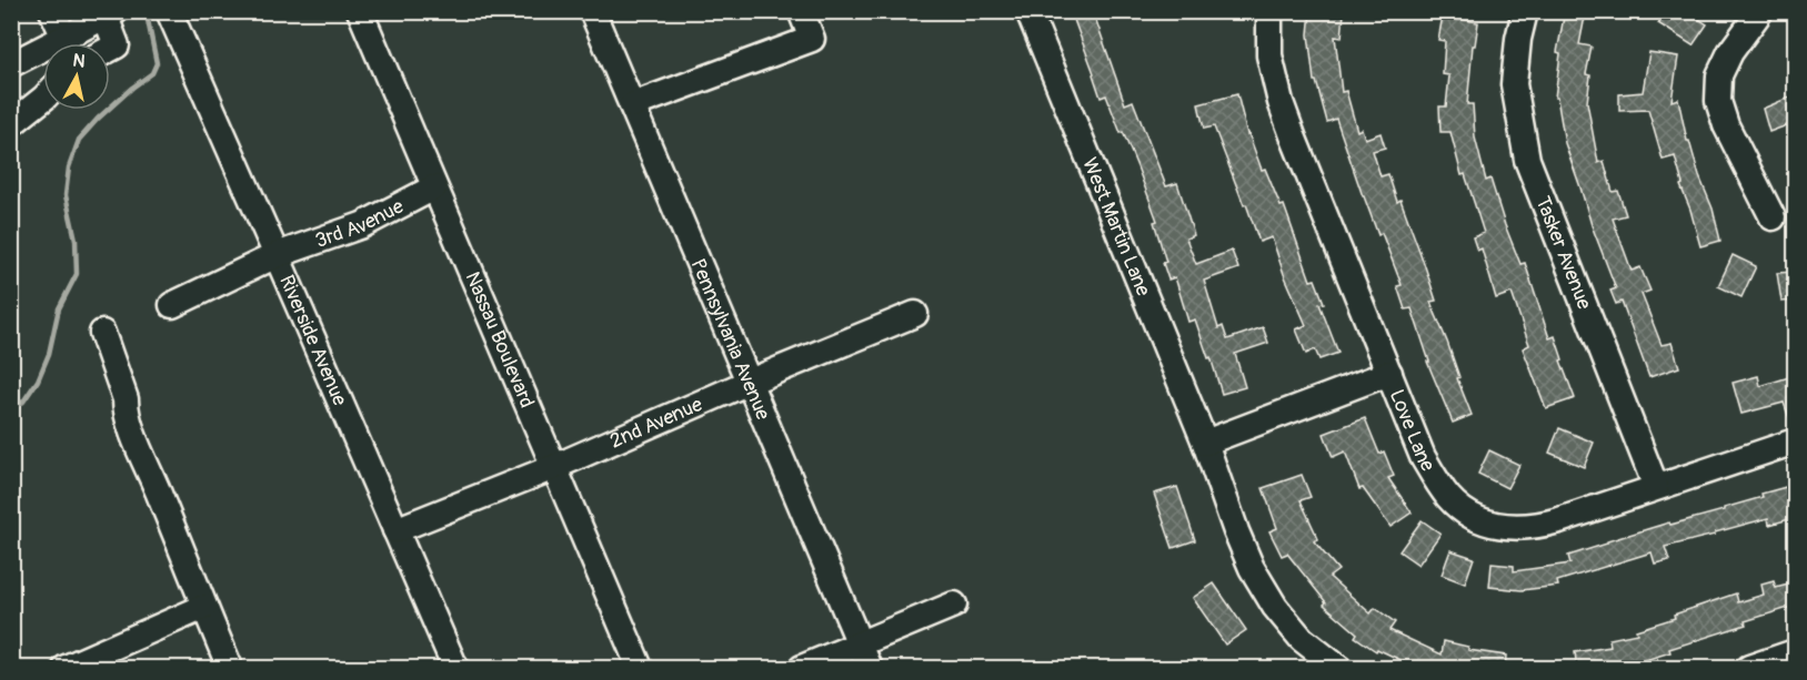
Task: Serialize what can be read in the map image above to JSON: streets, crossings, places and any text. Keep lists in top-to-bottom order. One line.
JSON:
{"streets":{"street":["3rd Avenue","West Martin Lane","Tasker Avenue","Riverside Avenue","Nassau Boulevard","Pennsylvania Avenue","2nd Avenue","Love Lane"]},"crossings":[["3rd Avenue","Riverside Avenue"],["3rd Avenue","Nassau Boulevard"],["Tasker Avenue","Love Lane"],["Riverside Avenue","2nd Avenue"],["Nassau Boulevard","2nd Avenue"],["Pennsylvania Avenue","2nd Avenue"]],"north":"top"}
